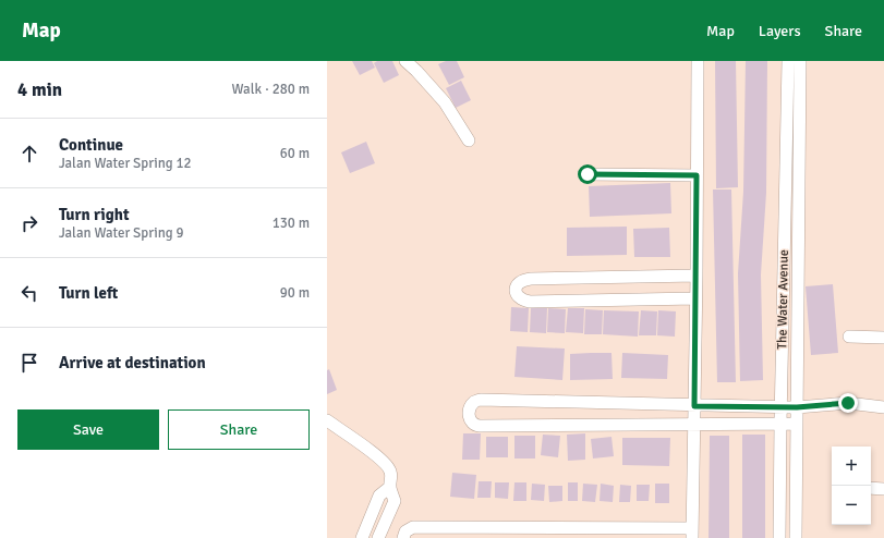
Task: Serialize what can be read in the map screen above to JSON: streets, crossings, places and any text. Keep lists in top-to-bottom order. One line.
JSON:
{"streets":{"street":["The Water Avenue"]},"page":{"header":"Map","nav":["Map","Layers","Share"],"heading":["4 min","Walk · 280 m"],"list":[["Continue","Jalan Water Spring 12","60 m"],["Turn right","Jalan Water Spring 9","130 m"],["Turn left","90 m"],"Arrive at destination"],"buttons":["Save","Share"],"map_buttons":["+","−"]}}
